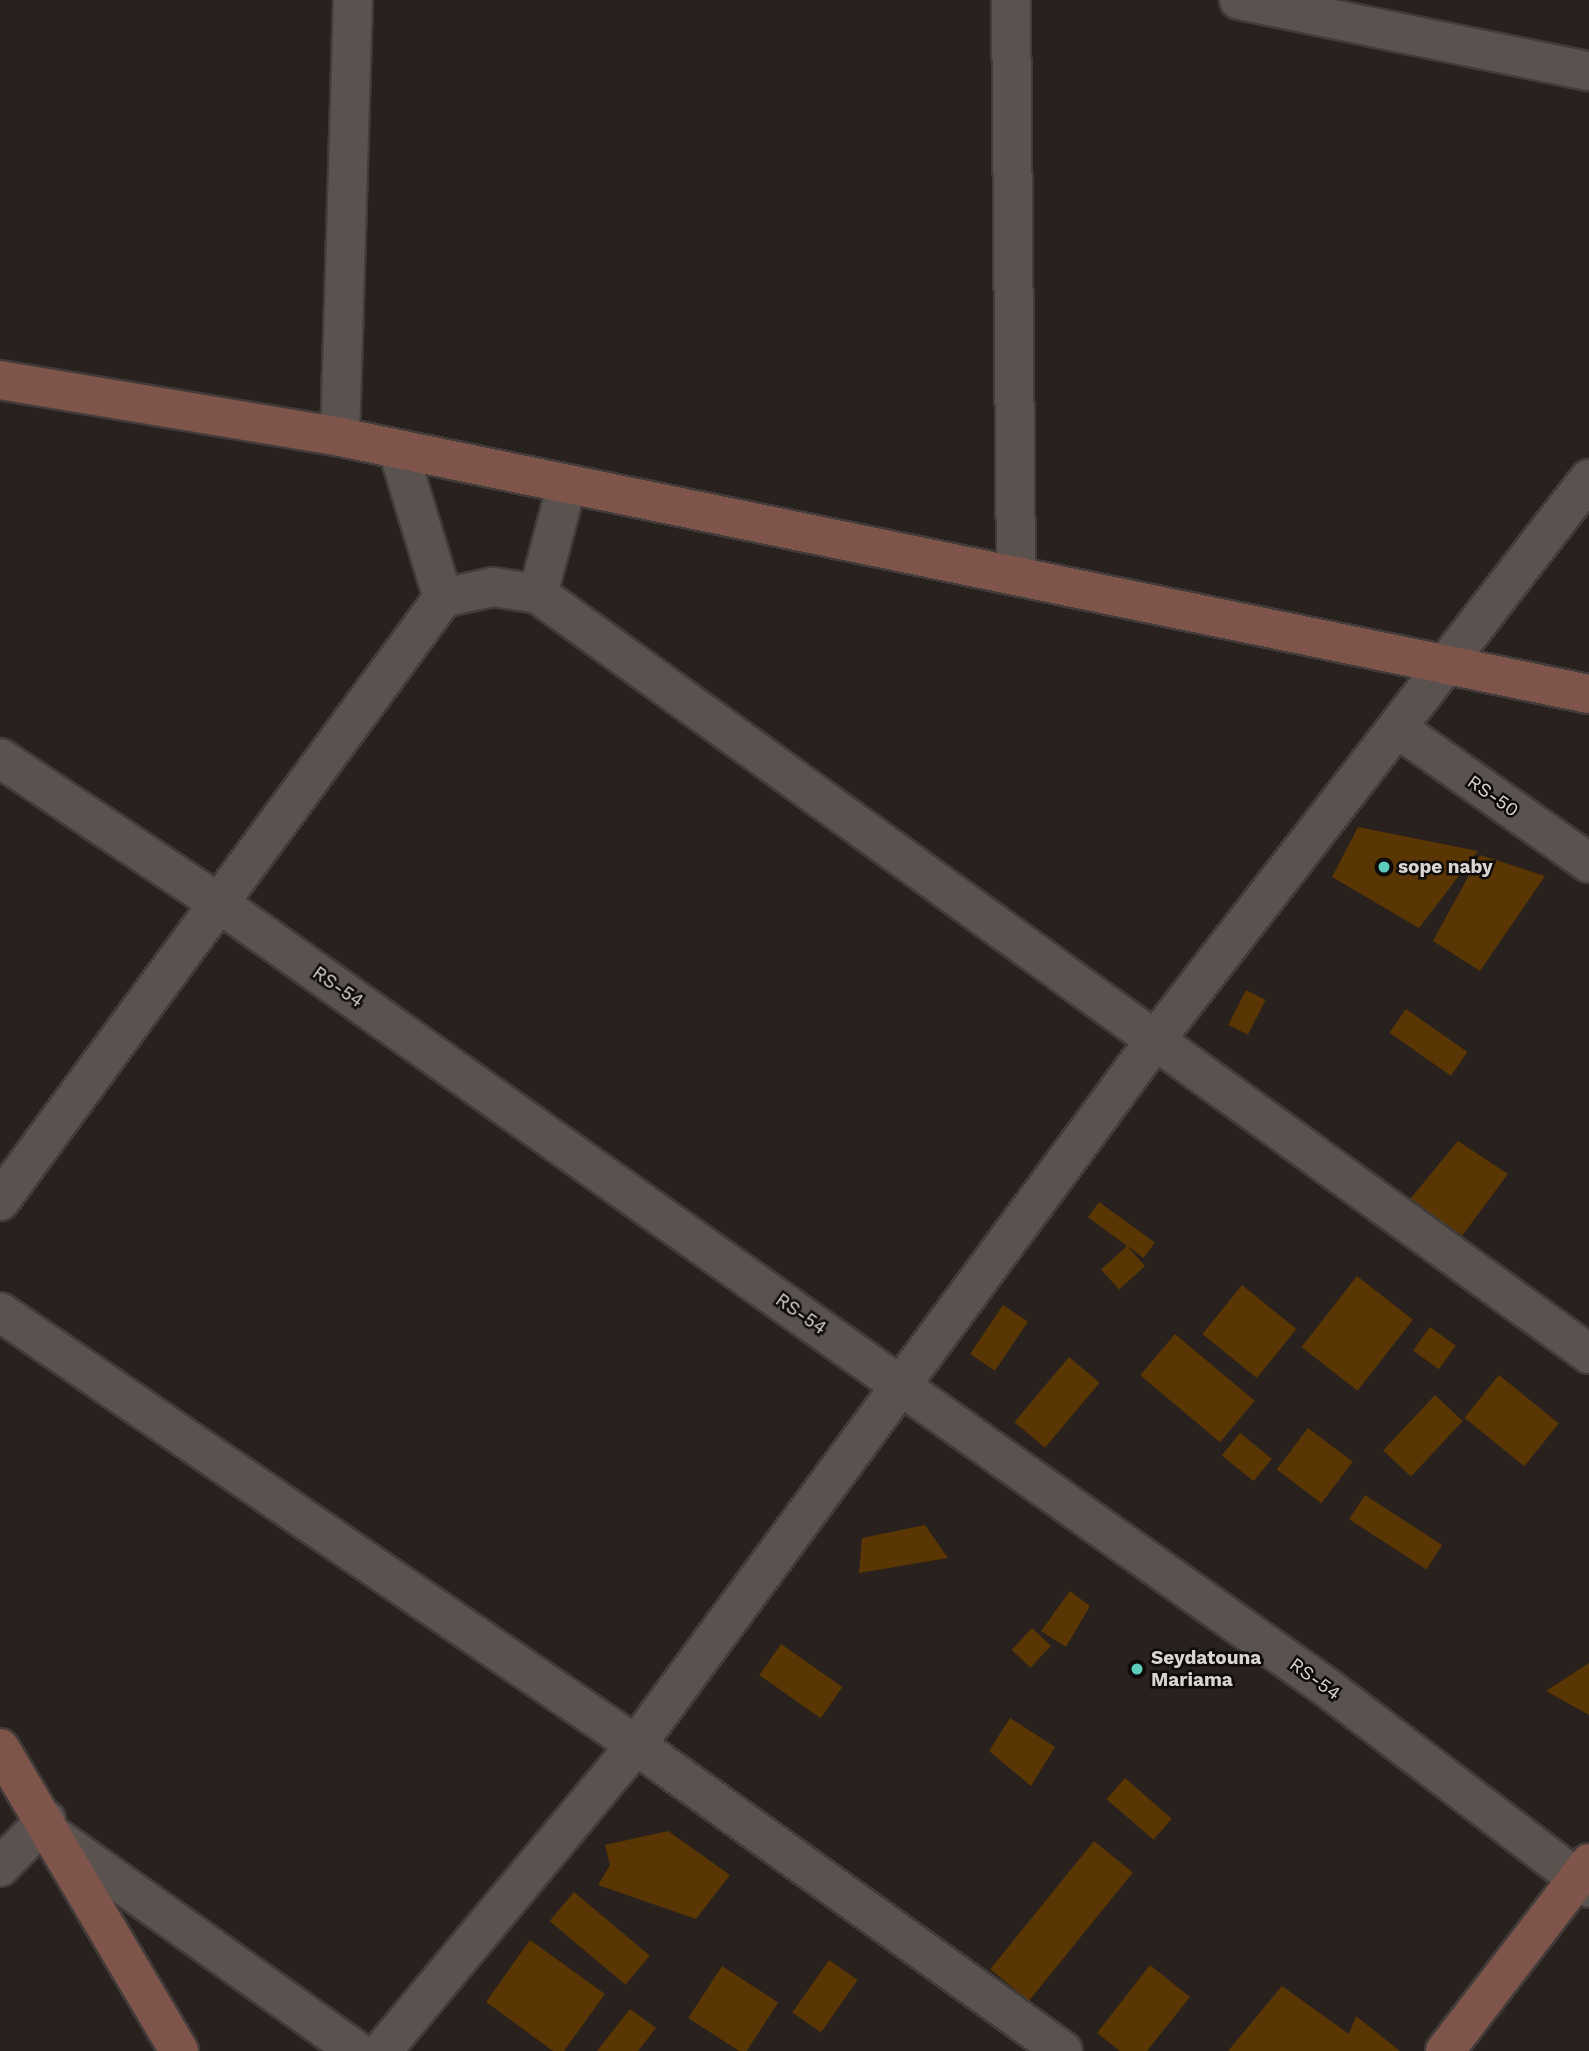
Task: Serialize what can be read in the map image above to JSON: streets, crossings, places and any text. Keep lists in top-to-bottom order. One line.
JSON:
{"streets":{"street":["RS-50","RS-54"]},"places":["sope naby","Seydatouna Mariama"]}
